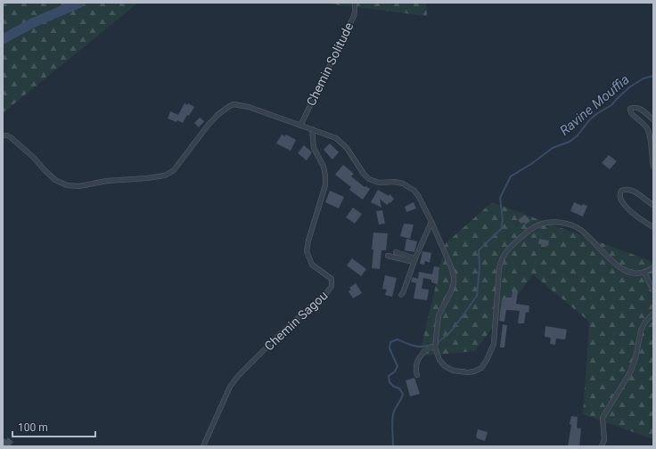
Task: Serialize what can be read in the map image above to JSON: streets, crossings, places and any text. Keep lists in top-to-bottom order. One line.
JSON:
{"streets":{"street":["Chemin Solitude","Chemin Sagou"]},"water":["Ravine Mouffia"],"scale_bar":"100 m"}
